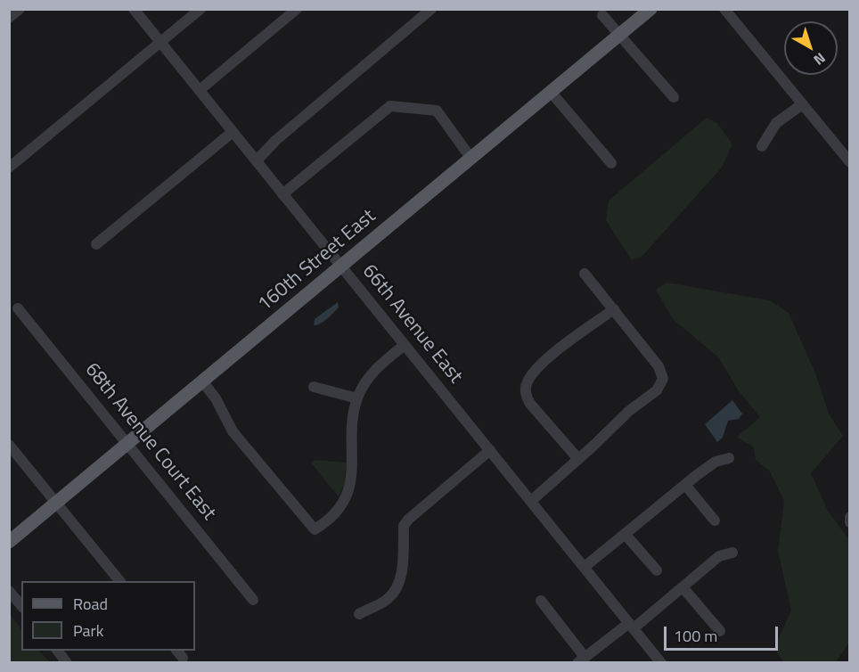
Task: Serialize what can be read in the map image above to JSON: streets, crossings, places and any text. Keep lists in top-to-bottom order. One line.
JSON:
{"streets":{"main road":["160th Street East"],"street":["66th Avenue East","68th Avenue Court East"]},"crossings":[["160th Street East","66th Avenue East"],["160th Street East","68th Avenue Court East"]],"legend":["Road","Park"],"scale_bar":"100 m","north":"bottom right"}
